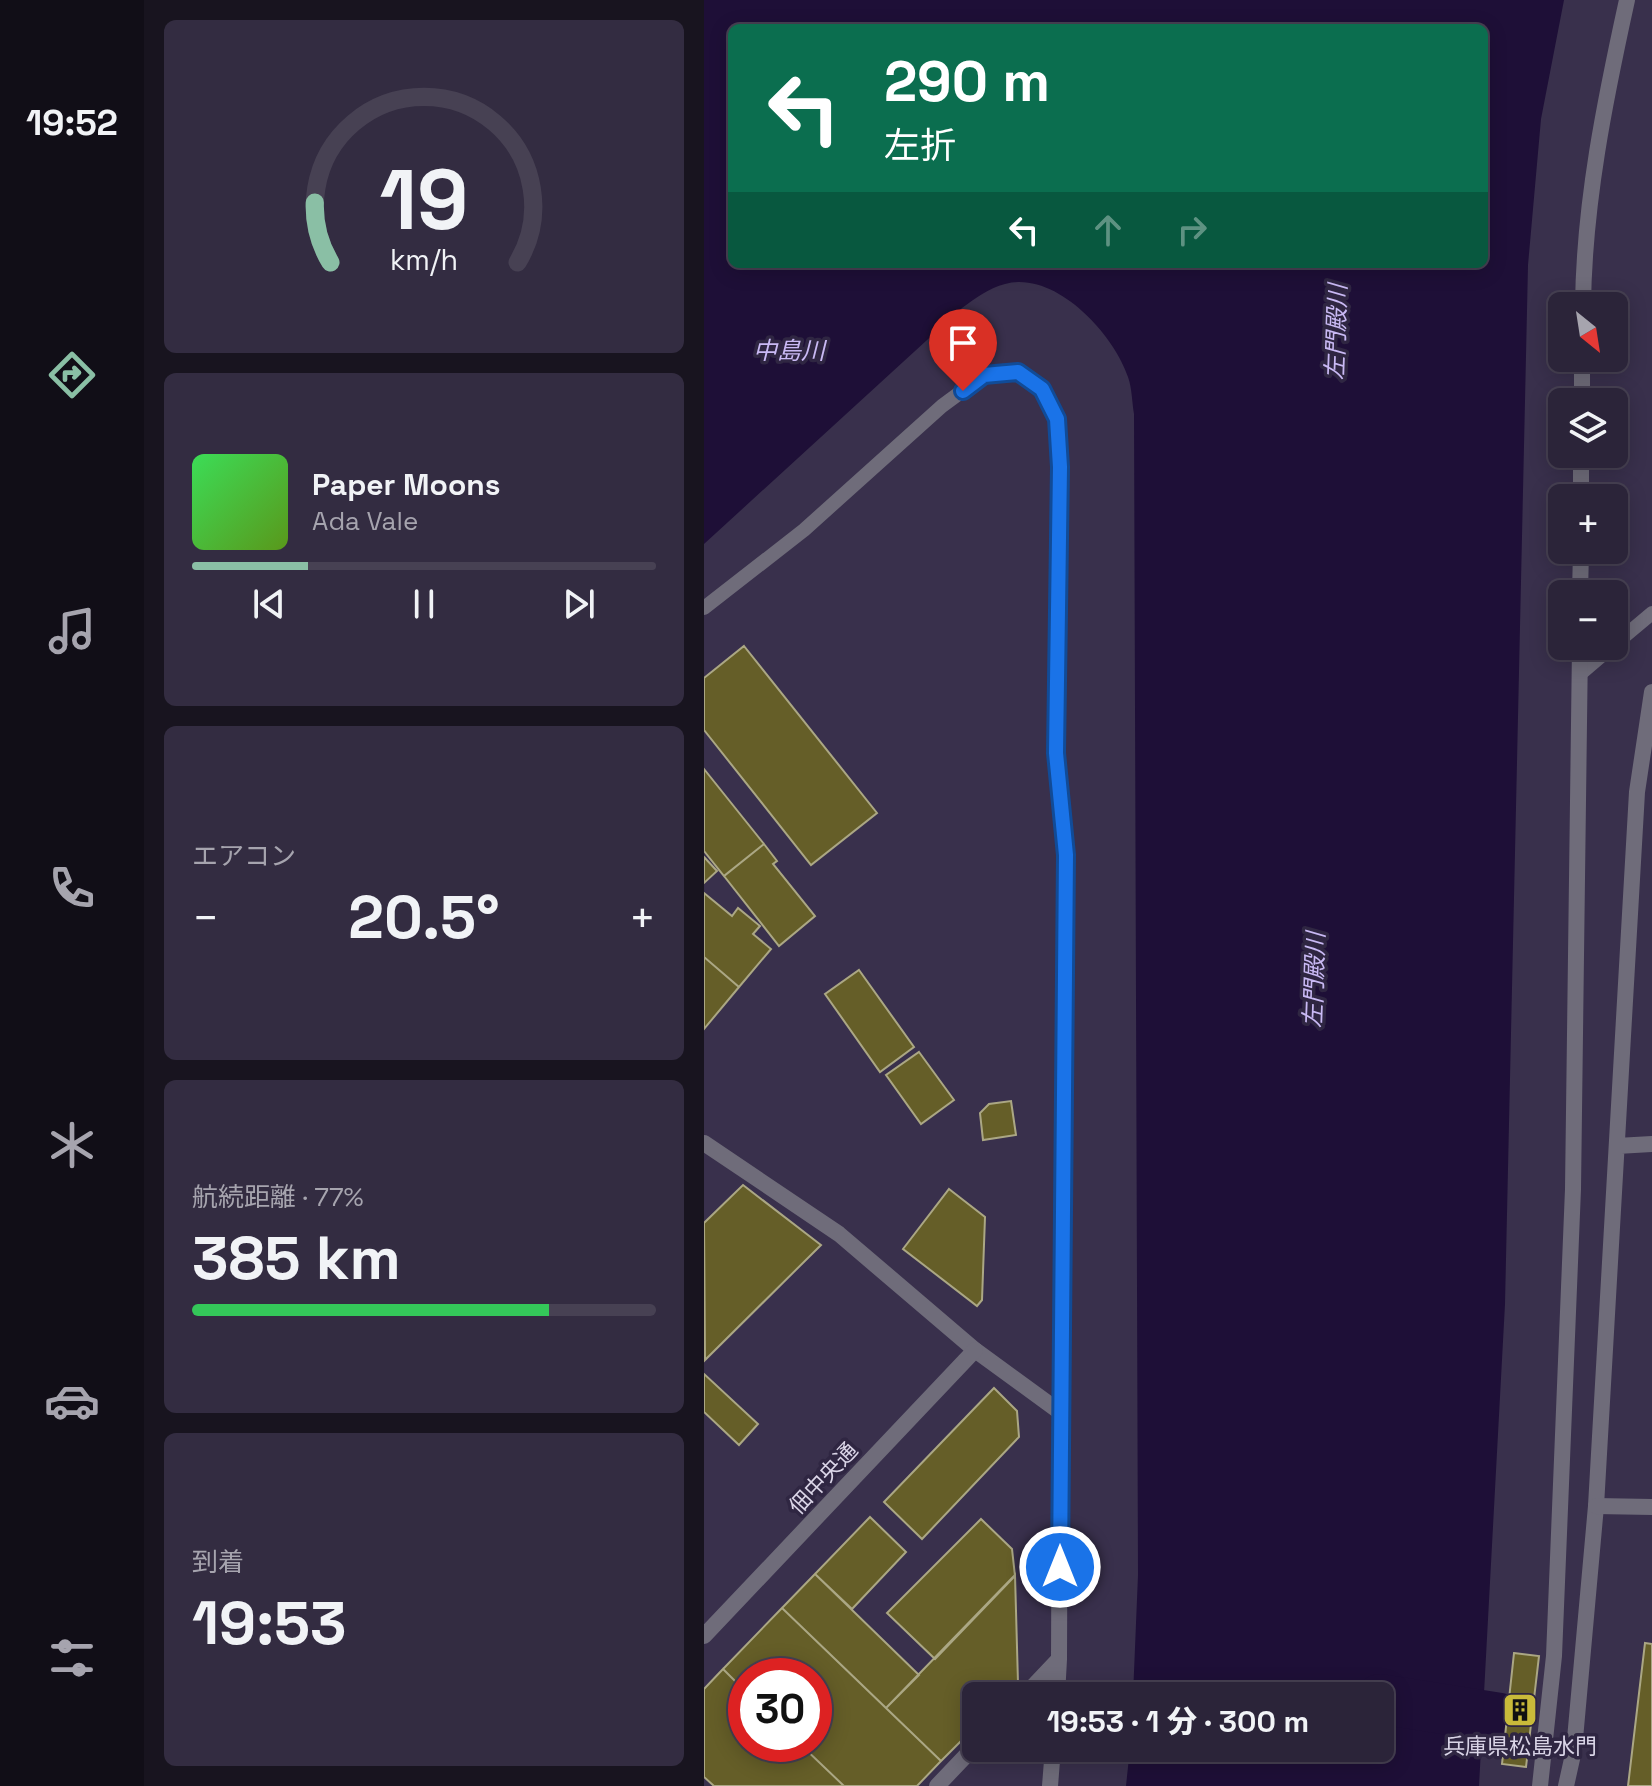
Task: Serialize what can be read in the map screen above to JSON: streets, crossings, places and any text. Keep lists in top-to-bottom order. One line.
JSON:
{"streets":{"street":["佃中央通"]},"water":["左門殿川","中島川"],"places":{"building":["兵庫県松島水門"]},"north":"bottom right","page":{"tabs":"19:52","turn":["290 m","左折"],"map_buttons":["+","−"],"song":["Paper Moons","Ada Vale"],"tile":["エアコン",["航続距離 · 77%","385 km"],["到着","19:53"]],"heat":["−","20.5°","+"],"limit":"30","trip":"19:53 · 1 分 · 300 m","gauge":["19","km/h"]}}
